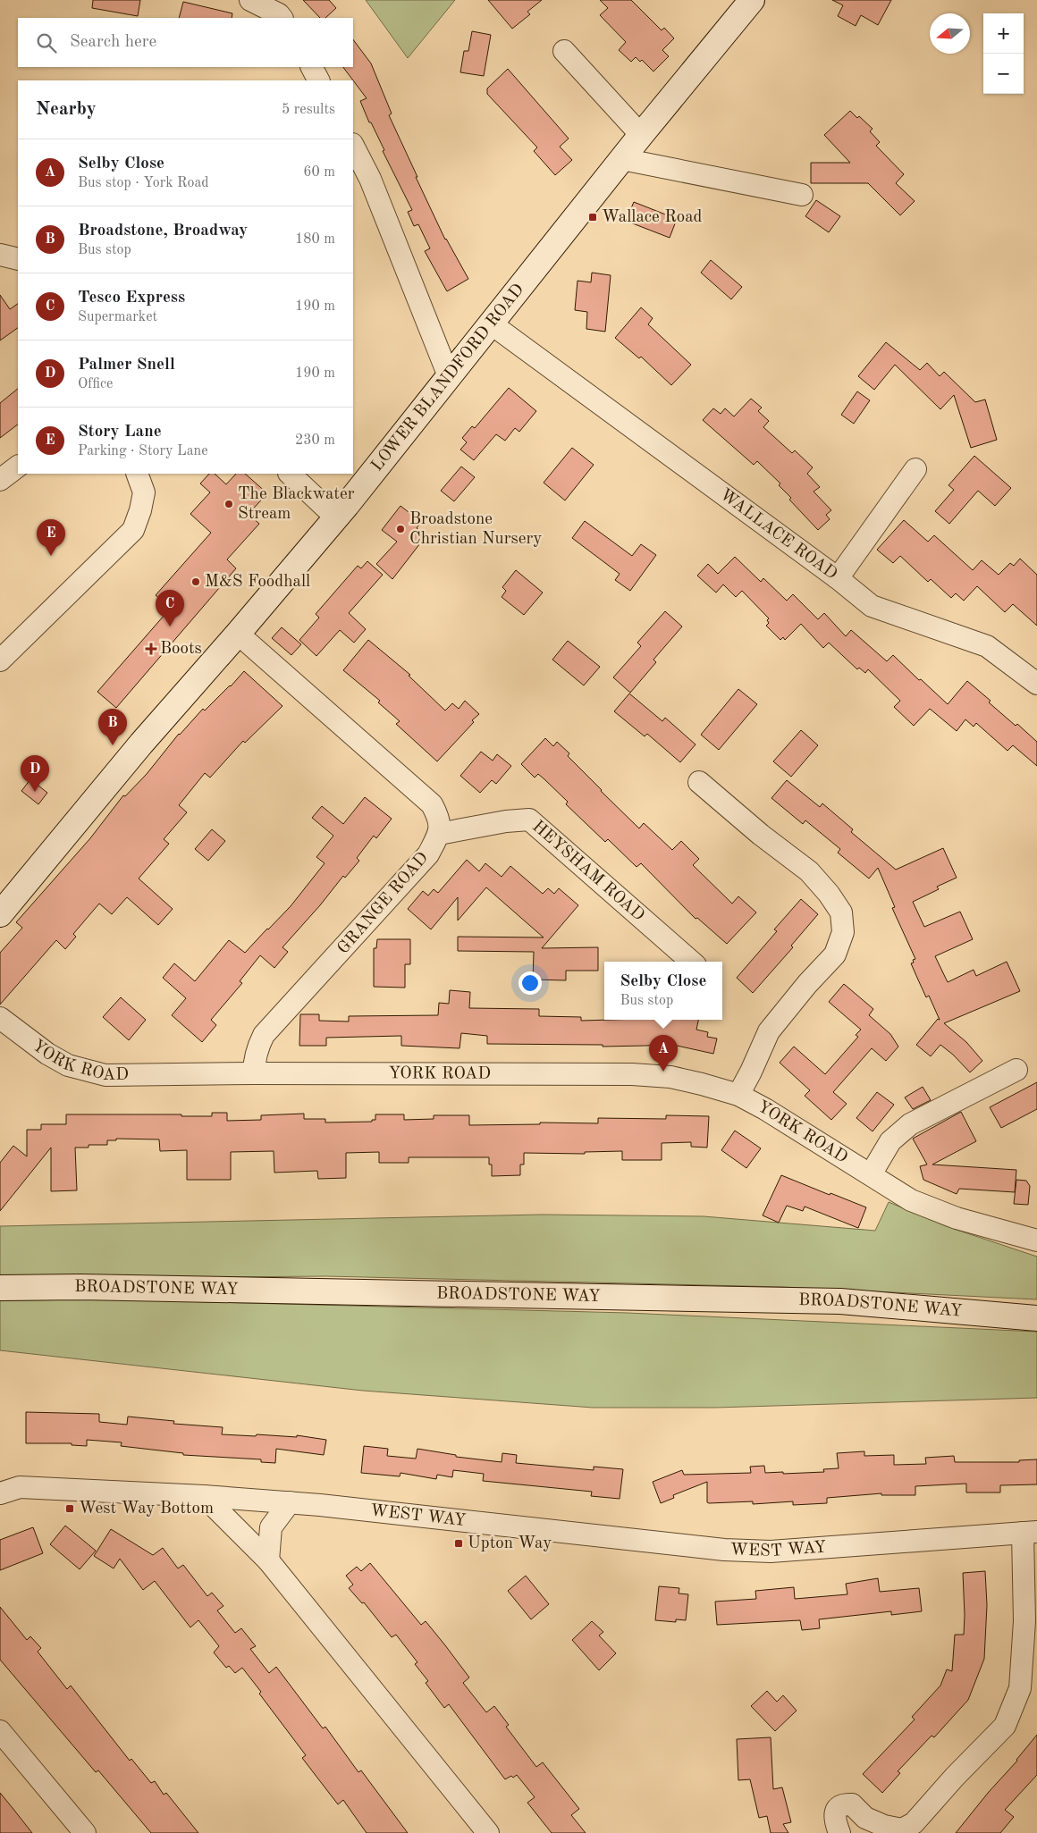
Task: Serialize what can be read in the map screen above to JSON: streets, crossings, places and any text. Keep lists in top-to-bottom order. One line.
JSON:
{"streets":{"main road":["LOWER BLANDFORD ROAD","BROADSTONE WAY"],"street":["WALLACE ROAD","HEYSHAM ROAD","GRANGE ROAD","YORK ROAD","WEST WAY"]},"crossings":[["LOWER BLANDFORD ROAD","WALLACE ROAD"],["LOWER BLANDFORD ROAD","GRANGE ROAD"],["HEYSHAM ROAD","GRANGE ROAD"],["GRANGE ROAD","YORK ROAD"]],"places":{"transit":["Wallace Road","West Way Bottom","Upton Way"],"other":["The Blackwater Stream","Broadstone Christian Nursery","M&S Foodhall"],"health":["Boots"]},"north":"left","page":{"map_buttons":["+","−"],"search":"Search here","heading":["Nearby","5 results"],"list":[{"mark":"A","name":"Selby Close","note":"Bus stop · York Road","value":"60 m"},{"mark":"B","name":"Broadstone, Broadway","note":"Bus stop","value":"180 m"},{"mark":"C","name":"Tesco Express","note":"Supermarket","value":"190 m"},{"mark":"D","name":"Palmer Snell","note":"Office","value":"190 m"},{"mark":"E","name":"Story Lane","note":"Parking · Story Lane","value":"230 m"}],"pins":["E","C","B","D","A"],"popup":["Selby Close","Bus stop"]}}
